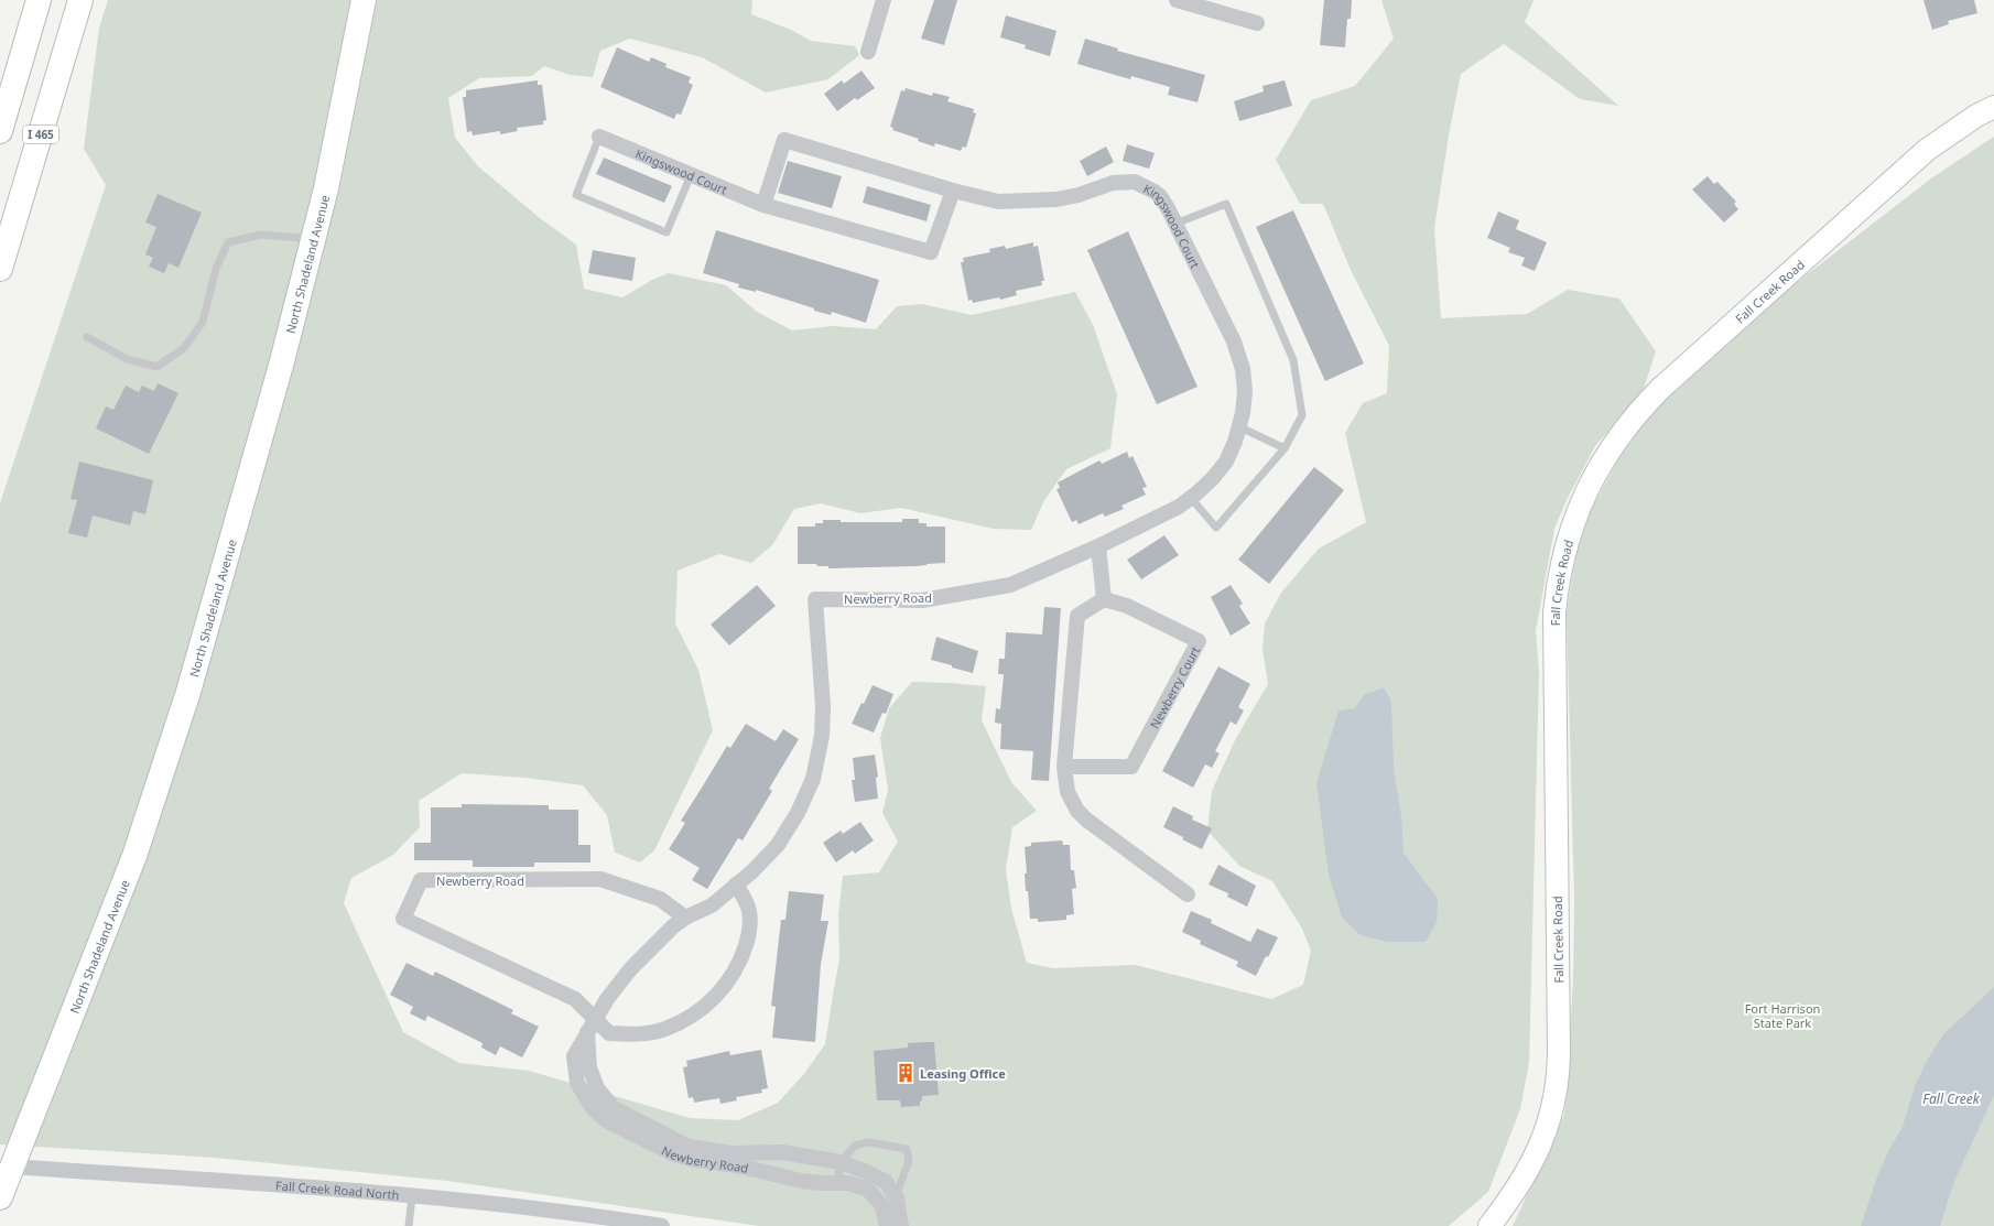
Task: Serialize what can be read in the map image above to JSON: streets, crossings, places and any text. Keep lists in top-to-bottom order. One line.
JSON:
{"streets":{"main road":["I 465","North Shadeland Avenue","Fall Creek Road"],"street":["Kingswood Court","Newberry Road","Newberry Court","Fall Creek Road North"]},"crossings":[["Kingswood Court","Newberry Road"],["North Shadeland Avenue","Fall Creek Road North"]],"water":["Fall Creek"],"parks":["Fort Harrison State Park"],"places":{"building":["Leasing Office"]}}
